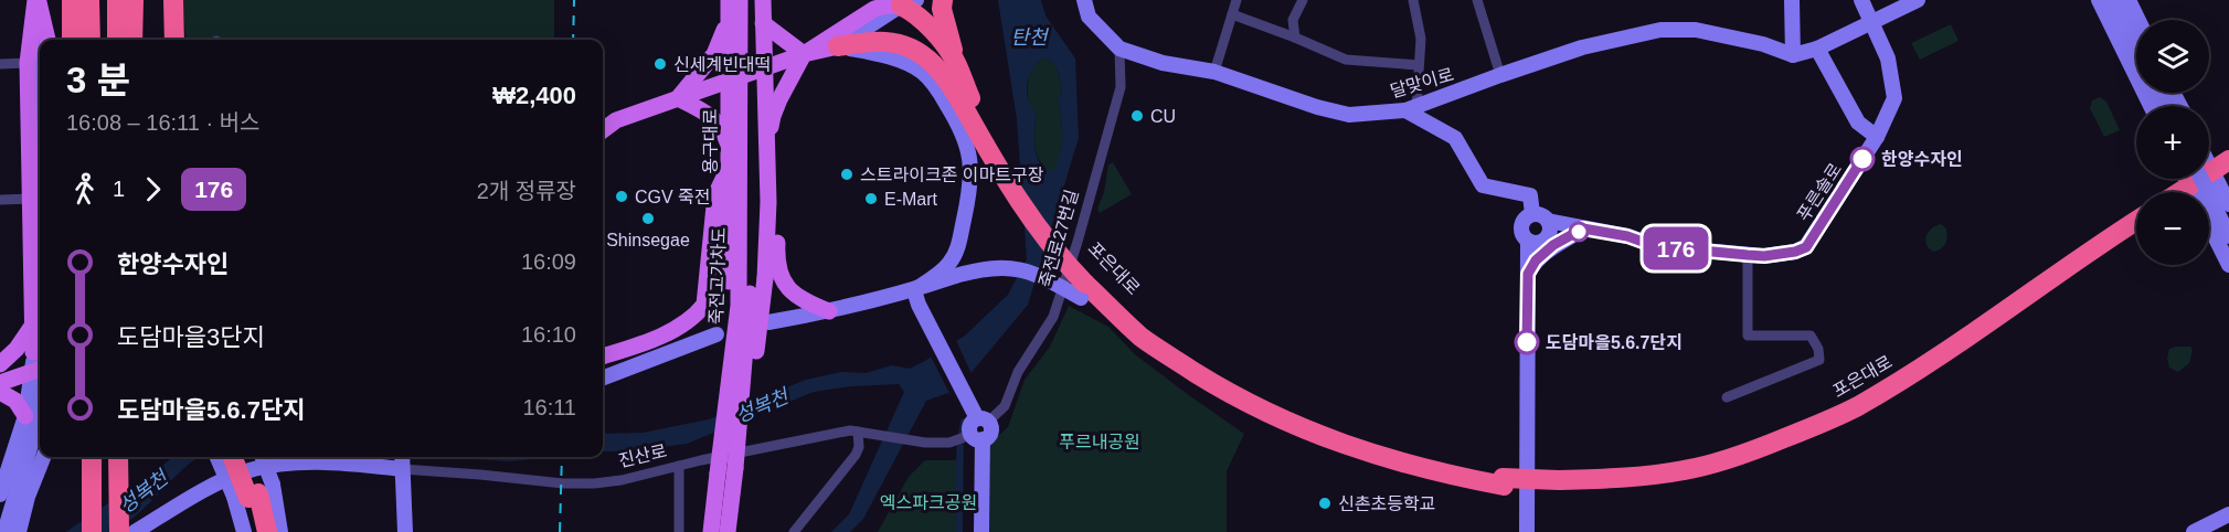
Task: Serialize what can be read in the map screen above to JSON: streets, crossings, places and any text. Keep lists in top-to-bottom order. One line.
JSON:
{"streets":{"highway":["포은대로"],"main road":["용구대로","죽전고가차도"],"street":["달맞이로","푸른솔로","죽전로27번길","진산로"]},"crossings":[["달맞이로","죽전로27번길"],["용구대로","포은대로"],["용구대로","죽전고가차도"]],"water":["탄천","성복천"],"parks":["푸르내공원","엑스파크공원"],"places":["신세계빈대떡","CU","한양수자인","스트라이크존 이마트구장","CGV 죽전","E-Mart","Shinsegae","도담마을5.6.7단지","신촌초등학교"],"lines":["bus line 176"],"page":{"on_map":"176","map_buttons":["+","−"],"heading":["3 분","16:08 – 16:11 · 버스","₩2,400"],"legs":["1","176","2개 정류장"],"list":[{"name":"한양수자인","value":"16:09"},{"name":"도담마을3단지","value":"16:10"},{"name":"도담마을5.6.7단지","value":"16:11"}]}}
